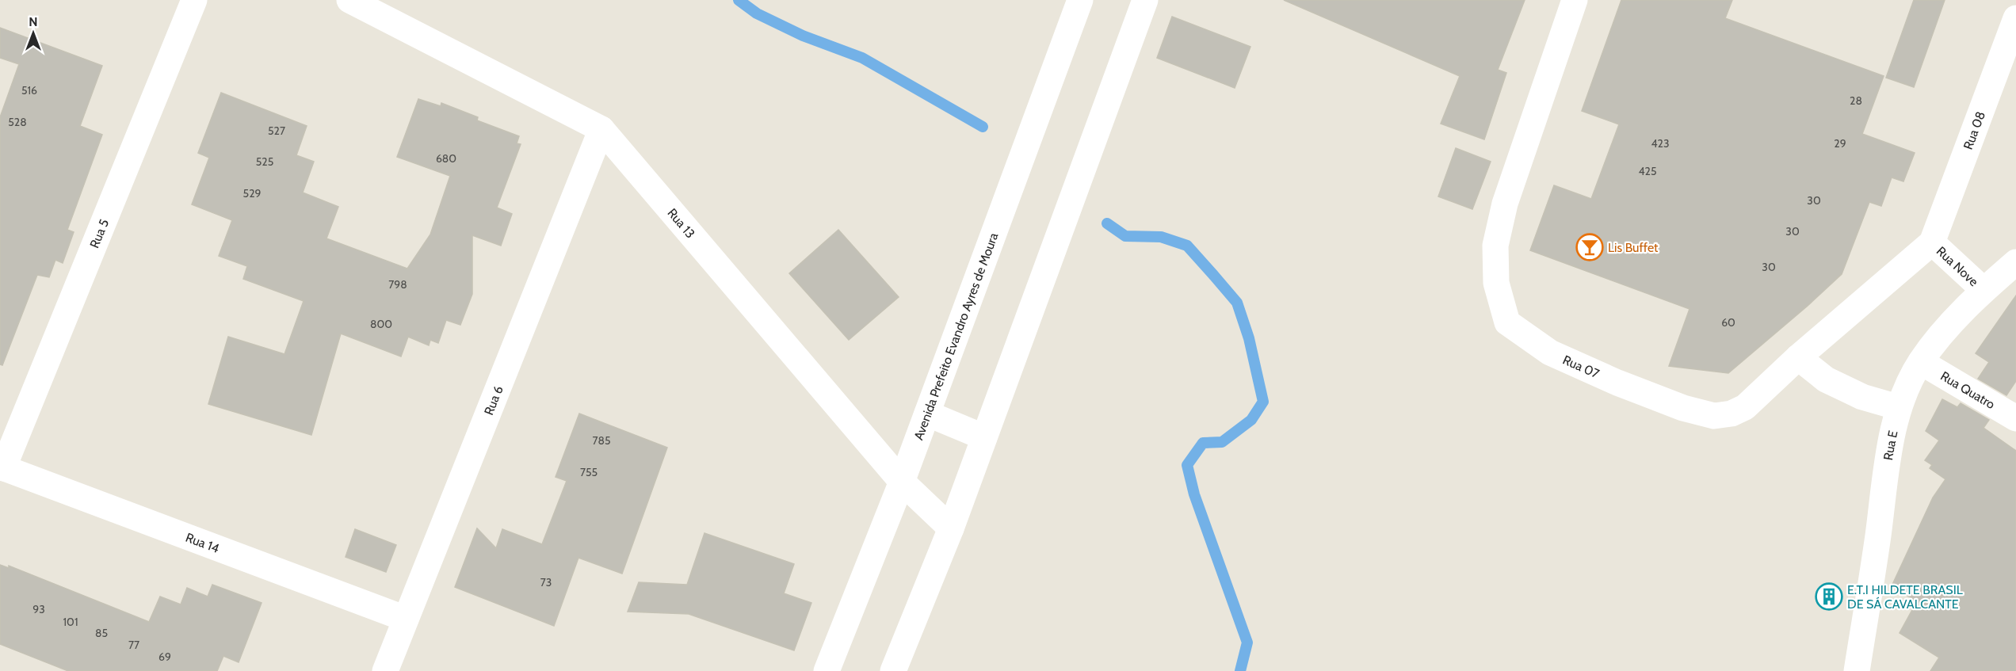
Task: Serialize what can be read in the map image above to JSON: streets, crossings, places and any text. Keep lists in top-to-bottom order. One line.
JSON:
{"streets":{"street":["Rua 08","Rua 13","Rua 5","Rua Nove","Avenida Prefeito Evandro Ayres de Moura","Rua 07","Rua Quatro","Rua 6","Rua E","Rua 14"]},"crossings":[["Rua 08","Rua Nove"],["Rua 08","Rua 07"],["Rua 13","Avenida Prefeito Evandro Ayres de Moura"],["Rua 13","Rua 6"],["Rua 5","Rua 14"],["Rua Nove","Rua 07"],["Rua Nove","Rua E"],["Rua Quatro","Rua E"],["Rua 6","Rua 14"]],"places":{"bar":["Lis Buffet"],"building":["E.T.I HILDETE BRASIL DE SÁ CAVALCANTE"]},"house_numbers":["516","28","528","527","423","29","680","525","425","529","30","30","30","798","60","800","785","755","73","93","101","85","77","69"],"north":"top"}
